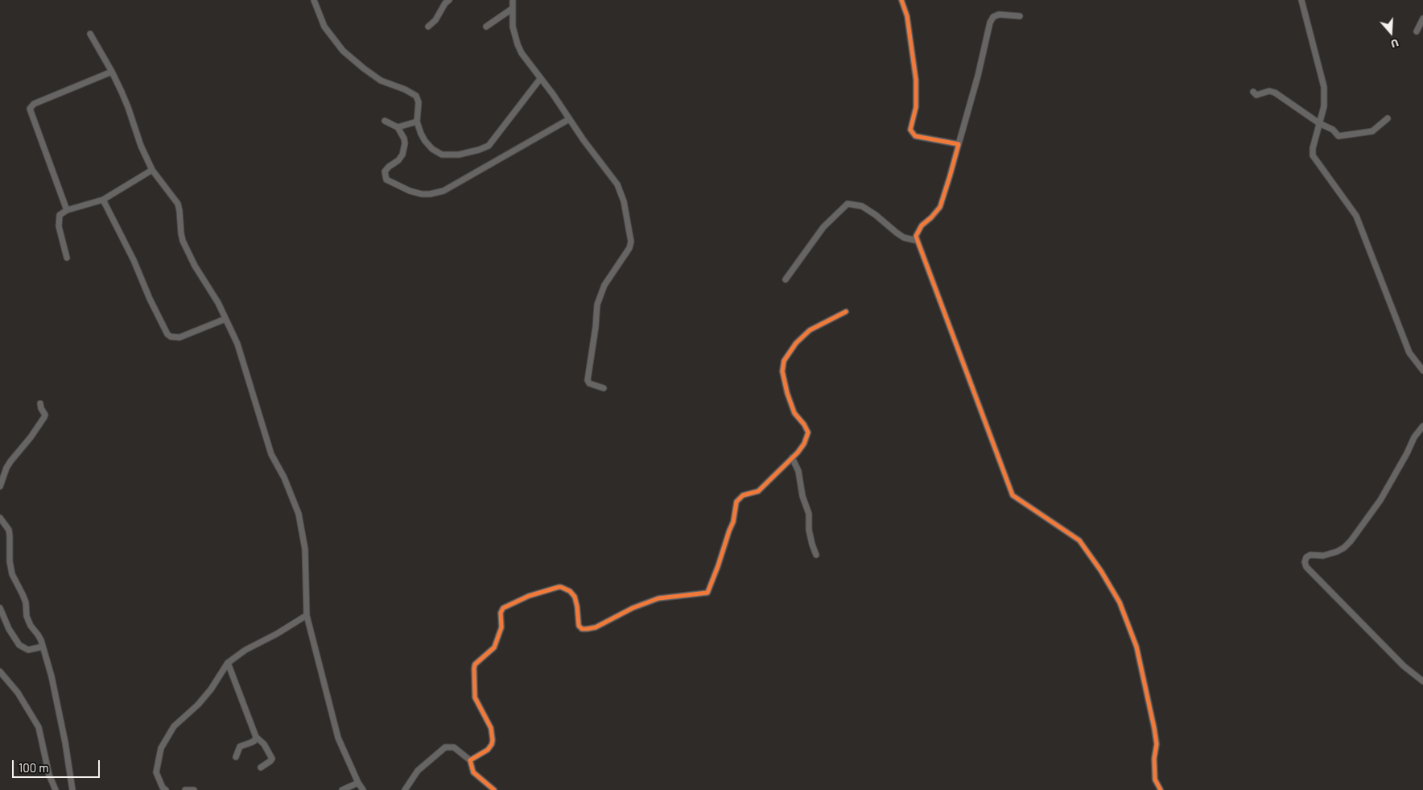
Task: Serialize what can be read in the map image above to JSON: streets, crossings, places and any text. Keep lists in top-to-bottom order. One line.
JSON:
{"scale_bar":"100 m","north":"bottom"}
